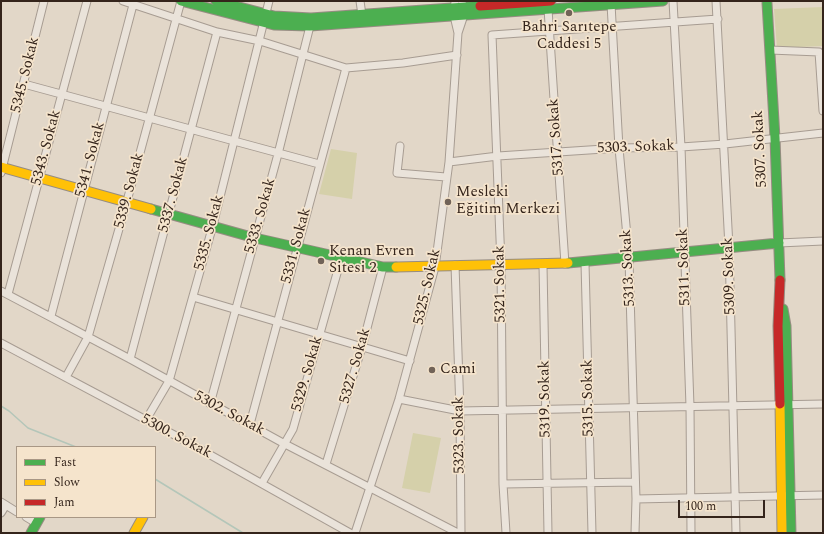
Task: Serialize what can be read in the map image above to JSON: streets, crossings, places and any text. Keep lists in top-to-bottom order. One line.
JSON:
{"streets":{"street":["5345. Sokak","5317. Sokak","5343. Sokak","5303. Sokak","5307. Sokak","5341. Sokak","5339. Sokak","5337. Sokak","5333. Sokak","5335. Sokak","5331. Sokak","5311. Sokak","5313. Sokak","5309. Sokak","5321. Sokak","5325. Sokak","5327. Sokak","5329. Sokak","5315. Sokak","5319. Sokak","5302. Sokak","5323. Sokak","5300. Sokak"]},"crossings":[["5317. Sokak","5303. Sokak"],["5317. Sokak","5321. Sokak"],["5343. Sokak","5302. Sokak"],["5303. Sokak","5307. Sokak"],["5303. Sokak","5311. Sokak"],["5303. Sokak","5313. Sokak"],["5303. Sokak","5309. Sokak"],["5303. Sokak","5321. Sokak"],["5303. Sokak","5325. Sokak"],["5341. Sokak","5302. Sokak"],["5339. Sokak","5302. Sokak"],["5339. Sokak","5300. Sokak"],["5337. Sokak","5302. Sokak"],["5333. Sokak","5302. Sokak"],["5335. Sokak","5302. Sokak"],["5335. Sokak","5300. Sokak"],["5331. Sokak","5302. Sokak"],["5325. Sokak","5302. Sokak"],["5327. Sokak","5302. Sokak"],["5329. Sokak","5302. Sokak"],["5329. Sokak","5300. Sokak"]],"places":["Bahri Sarıtepe Caddesi 5","Mesleki Eğitim Merkezi","Kenan Evren Sitesi 2","Cami"],"legend":["Fast","Slow","Jam"],"scale_bar":"100 m"}
